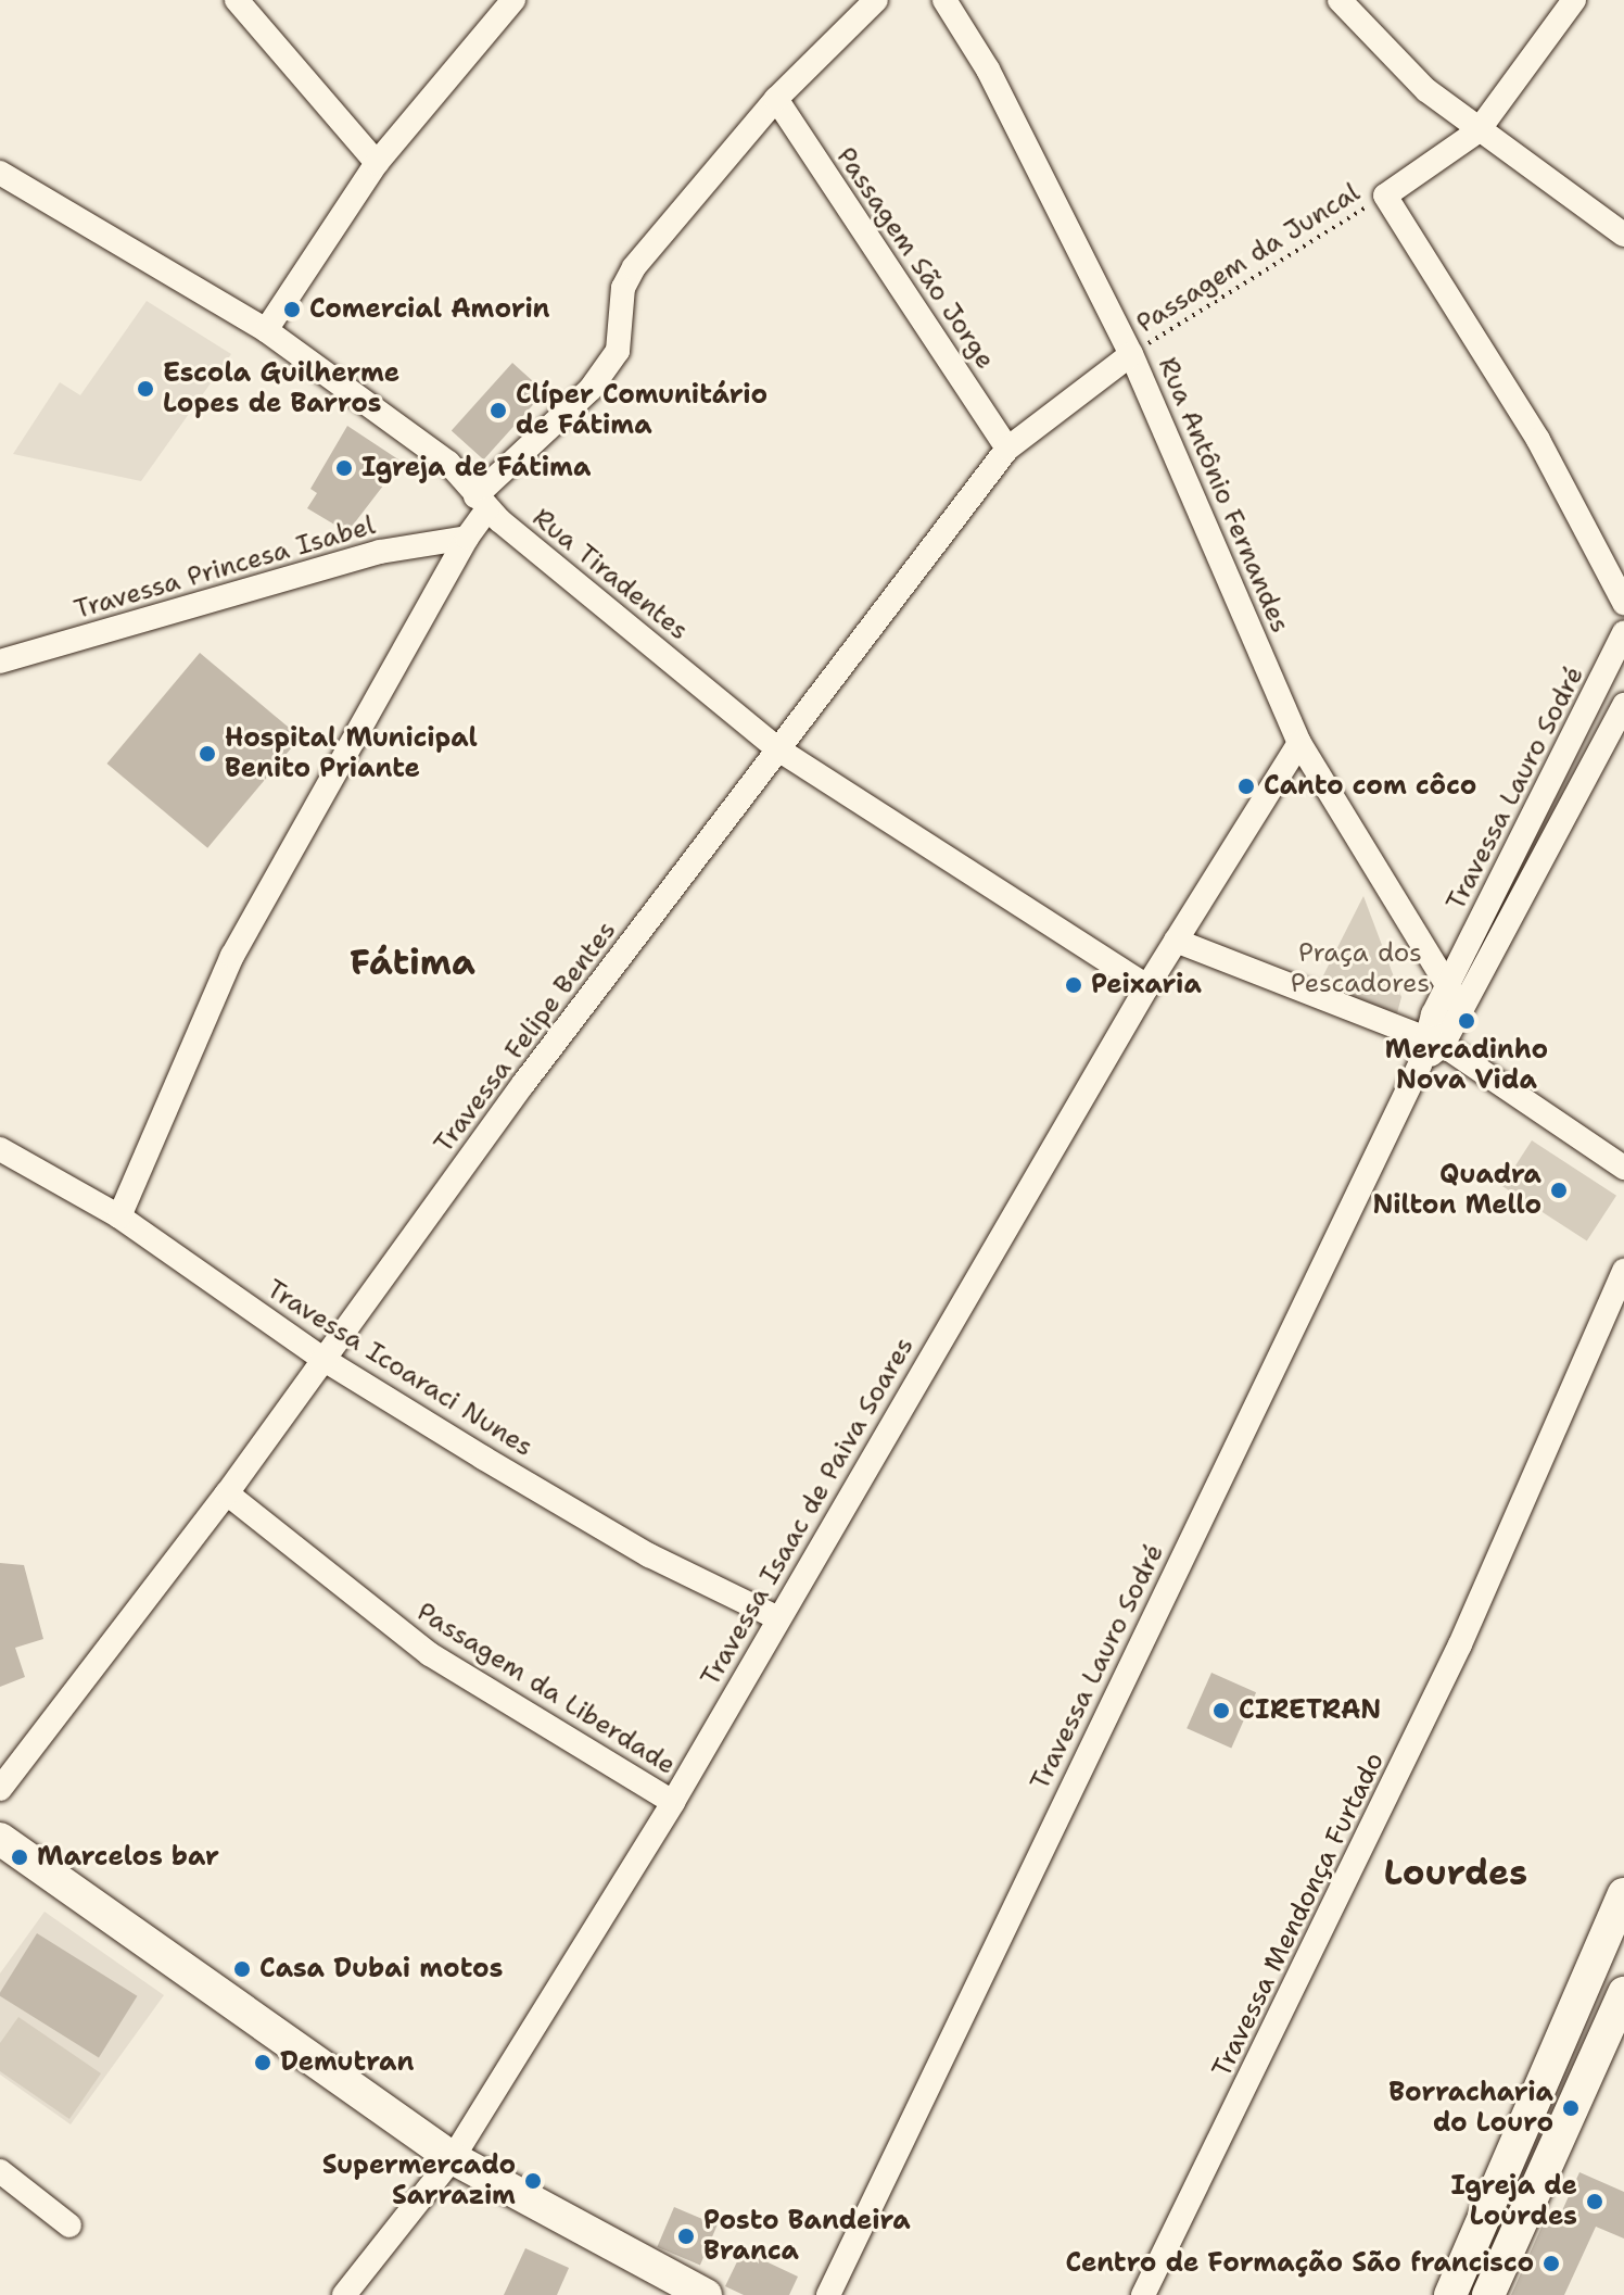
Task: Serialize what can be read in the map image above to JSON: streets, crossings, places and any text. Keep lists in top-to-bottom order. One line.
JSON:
{"streets":{"street":["Passagem São Jorge","Rua Antônio Fernandes","Travessa Princesa Isabel","Rua Tiradentes","Travessa Lauro Sodré","Travessa Felipe Bentes","Travessa Icoaraci Nunes","Travessa Isaac de Paiva Soares","Passagem da Liberdade","Travessa Mendonça Furtado"],"path":["Passagem da Juncal"]},"crossings":[["Passagem São Jorge","Travessa Felipe Bentes"],["Passagem da Juncal","Rua Antônio Fernandes"],["Passagem da Juncal","Travessa Felipe Bentes"],["Rua Antônio Fernandes","Travessa Lauro Sodré"],["Rua Antônio Fernandes","Travessa Felipe Bentes"],["Rua Antônio Fernandes","Travessa Isaac de Paiva Soares"],["Rua Tiradentes","Travessa Felipe Bentes"],["Rua Tiradentes","Travessa Isaac de Paiva Soares"],["Travessa Felipe Bentes","Travessa Icoaraci Nunes"],["Travessa Felipe Bentes","Passagem da Liberdade"],["Travessa Icoaraci Nunes","Travessa Isaac de Paiva Soares"],["Travessa Isaac de Paiva Soares","Passagem da Liberdade"]],"districts":["Fátima","Lourdes"],"parks":["Praça dos Pescadores"],"places":["Comercial Amorin","Escola Guilherme Lopes de Barros","Clíper Comunitário de Fátima","Igreja de Fátima","Hospital Municipal Benito Priante","Canto com côco","Peixaria","Mercadinho Nova Vida","Quadra Nilton Mello","CIRETRAN","Marcelos bar","Casa Dubai motos","Demutran","Borracharia do Louro","Supermercado Sarrazim","Igreja de Lourdes","Posto Bandeira Branca","Centro de Formação São francisco"]}
